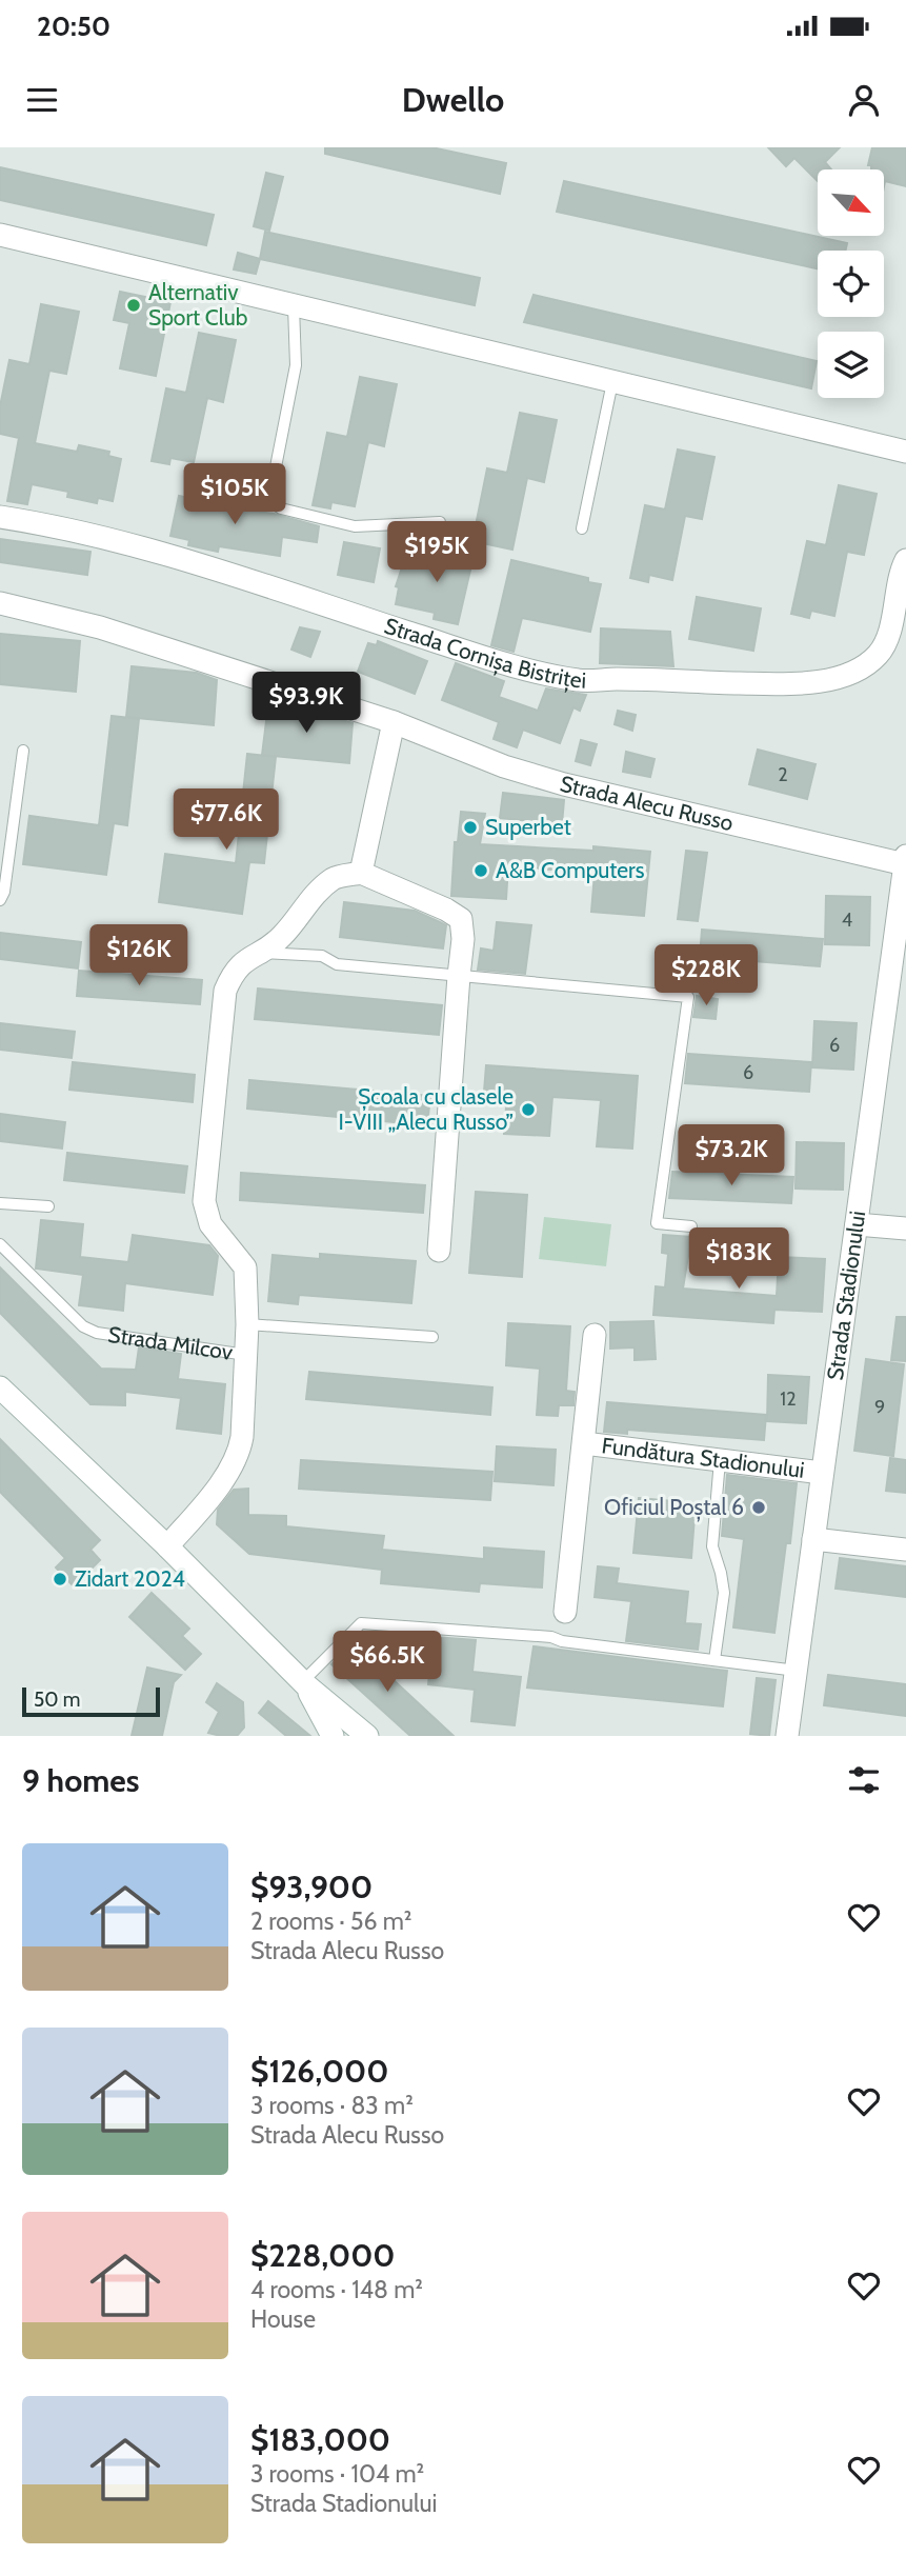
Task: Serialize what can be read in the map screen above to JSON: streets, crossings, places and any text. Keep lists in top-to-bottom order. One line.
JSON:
{"streets":{"street":["Strada Cornișa Bistriței","Strada Alecu Russo","Strada Stadionului","Strada Milcov","Fundătura Stadionului"]},"crossings":[["Strada Alecu Russo","Strada Stadionului"],["Strada Stadionului","Fundătura Stadionului"]],"places":["Alternativ Sport Club","Superbet","A&B Computers","Școala cu clasele I-VIII „Alecu Russo”","Oficiul Poștal 6","Zidart 2024"],"house_numbers":["2","4","6","6","12","9"],"scale_bar":"50 m","north":"bottom right","page":{"status":"20:50","header":"Dwello","price":["$105K","$195K","$93.9K","$77.6K","$126K","$228K","$73.2K","$183K","$66.5K"],"scale":"50 m","heading":"9 homes","list":[{"name":"$93,900","note":"2 rooms · 56 m² · Strada Alecu Russo"},{"name":"$126,000","note":"3 rooms · 83 m² · Strada Alecu Russo"},{"name":"$228,000","note":"4 rooms · 148 m² · House"},{"name":"$183,000","note":"3 rooms · 104 m² · Strada Stadionului"}]}}
